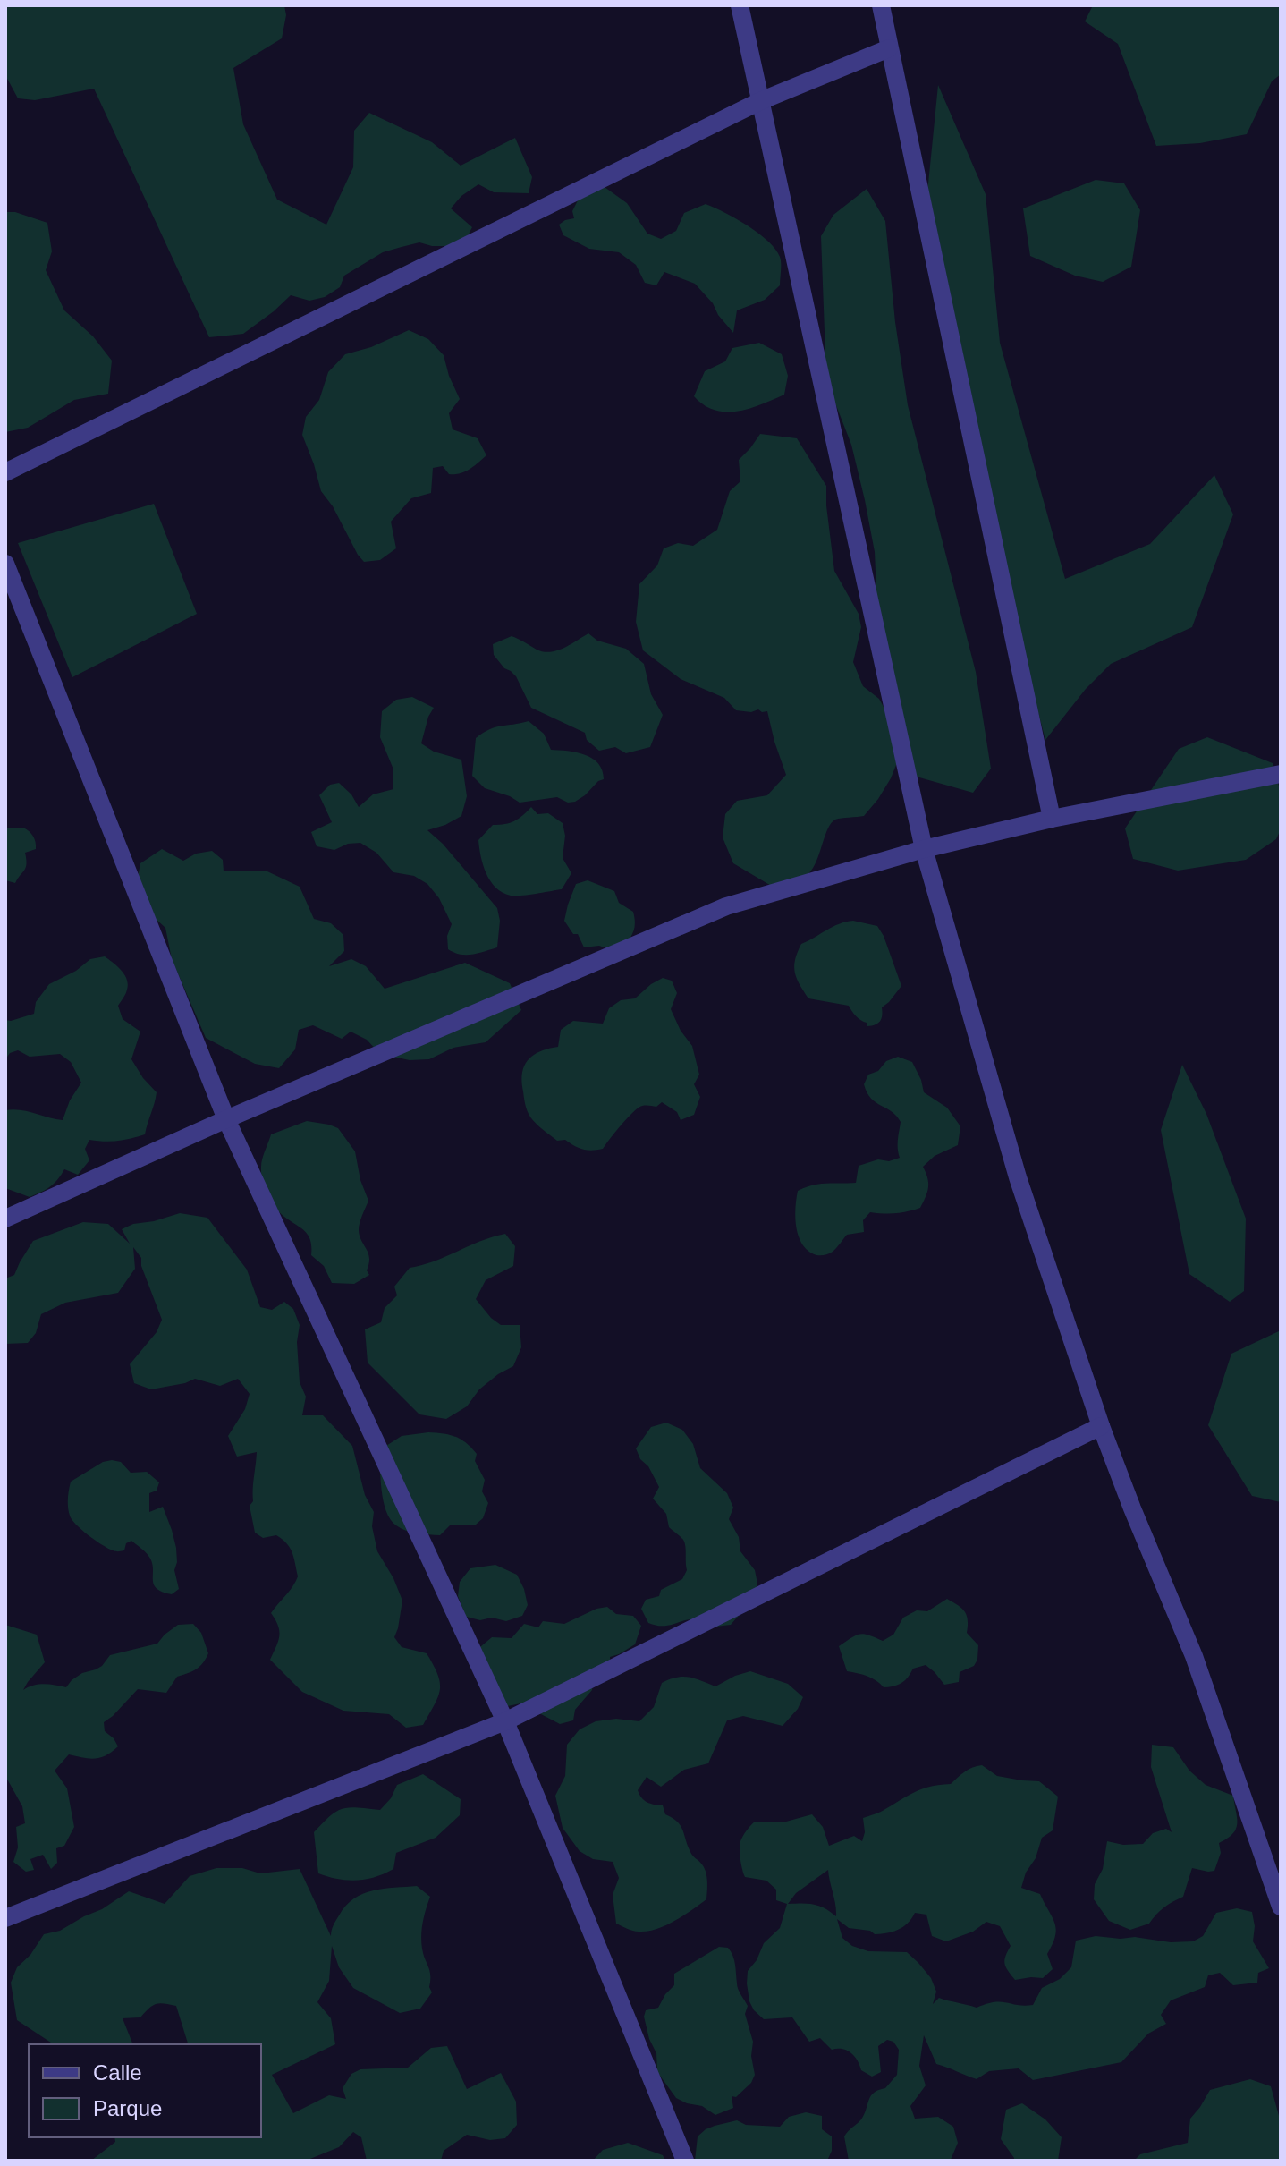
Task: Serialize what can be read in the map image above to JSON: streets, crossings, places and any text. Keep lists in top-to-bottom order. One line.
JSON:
{"legend":["Calle","Parque"]}
